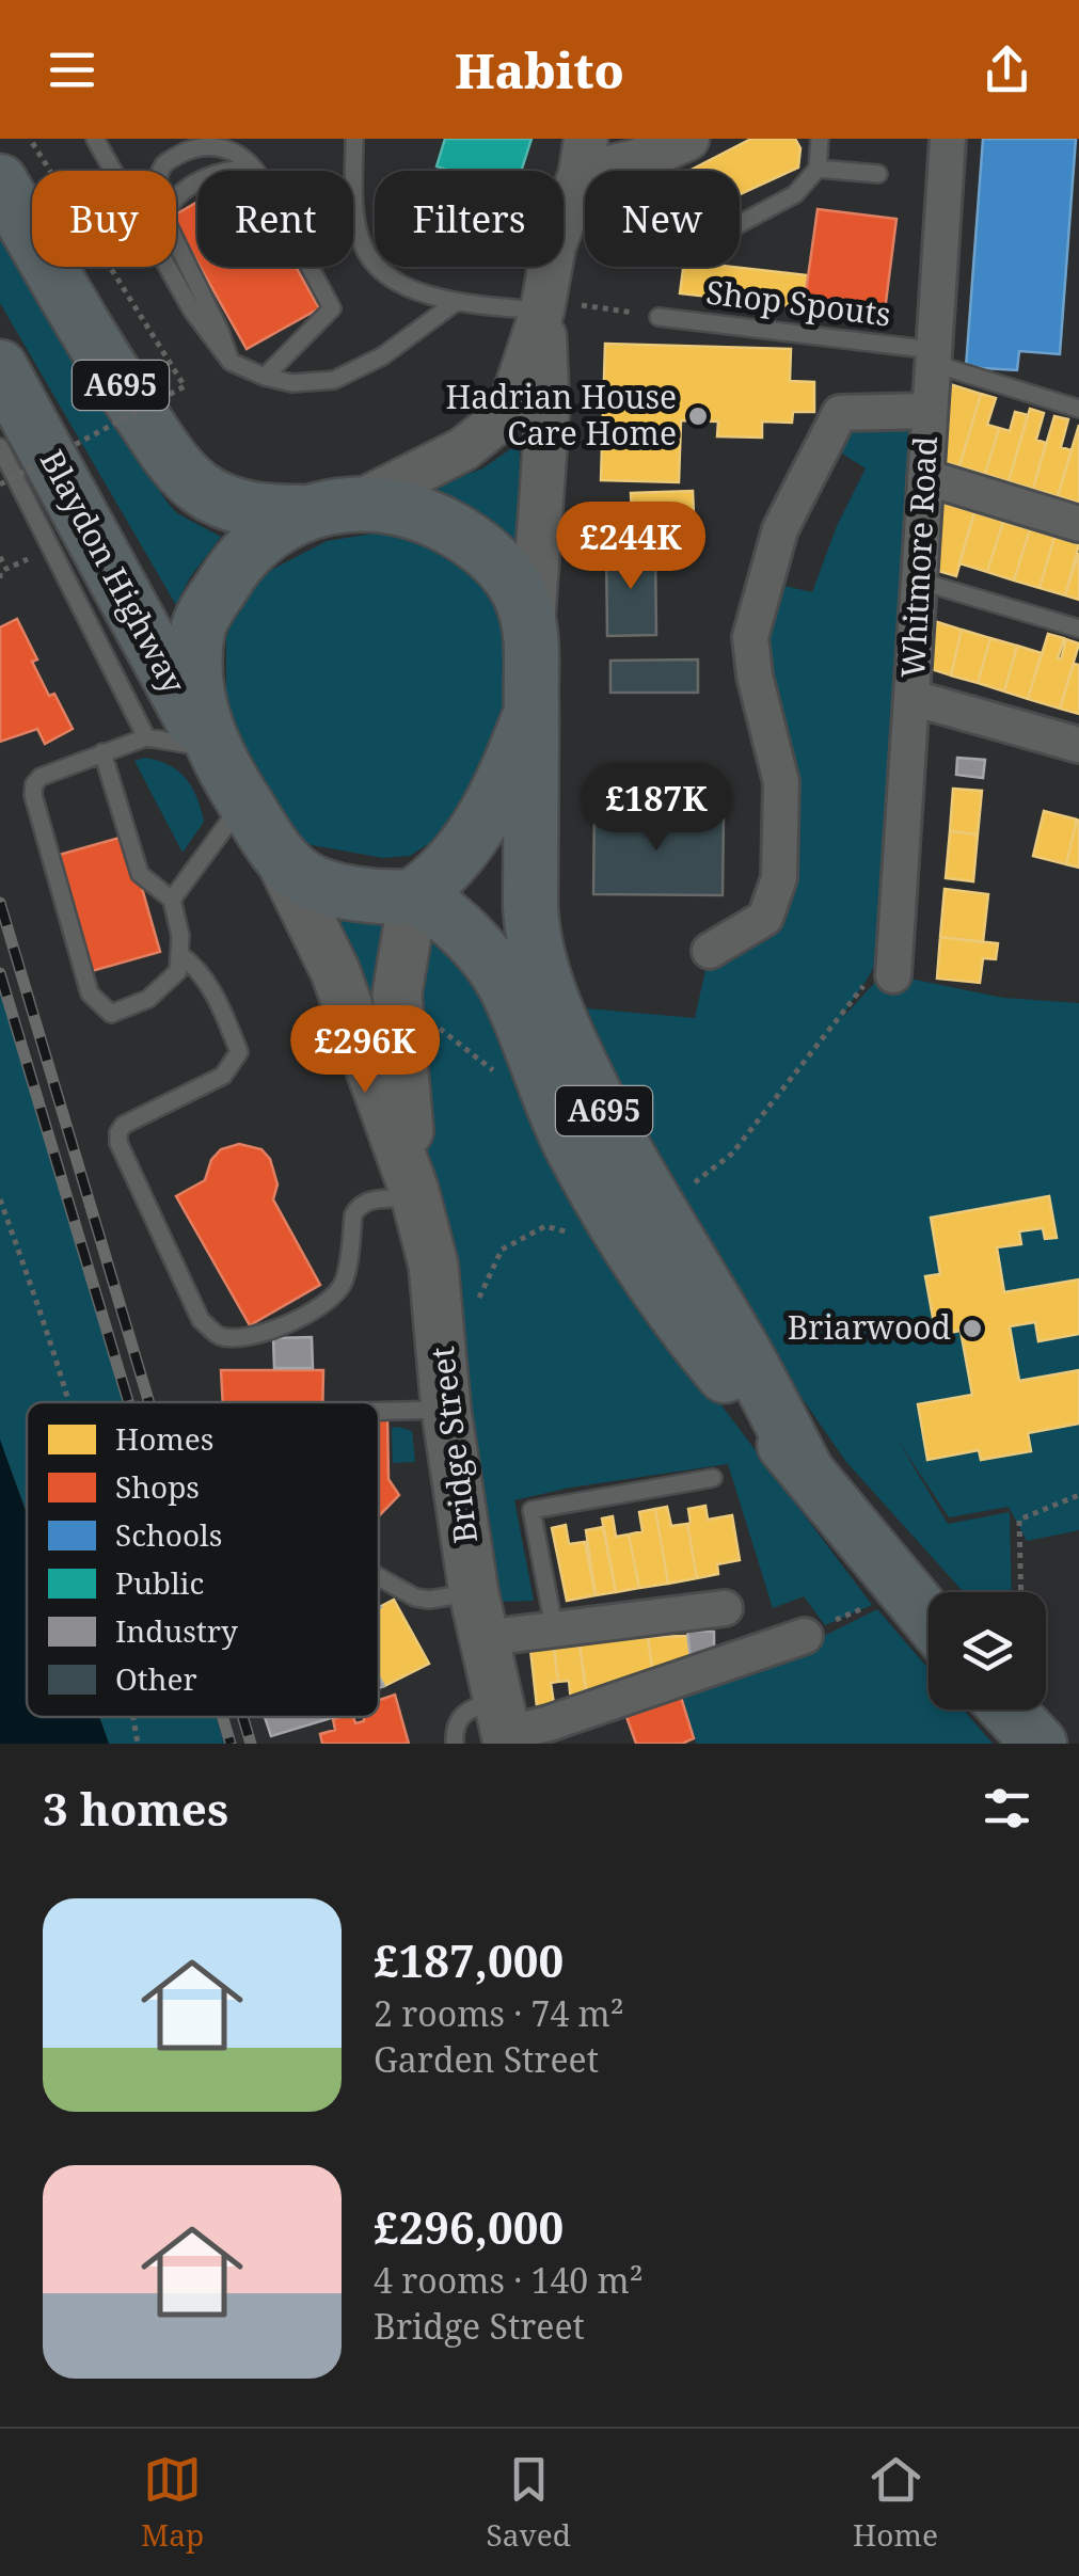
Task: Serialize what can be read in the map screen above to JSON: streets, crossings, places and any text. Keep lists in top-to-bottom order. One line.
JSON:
{"streets":{"main road":["A695","Blaydon Highway","Bridge Street"],"street":["Whitmore Road"],"lane":["Shop Spouts"]},"crossings":[["Shop Spouts","Whitmore Road"],["A695","Blaydon Highway"],["A695","Bridge Street"],["Blaydon Highway","Bridge Street"]],"places":["Hadrian House Care Home","Briarwood"],"legend":["Homes","Shops","Schools","Public","Industry","Other"],"page":{"header":"Habito","chip":["Buy","Rent","Filters","New"],"price":["£244K","£187K","£296K"],"heading":"3 homes","list":[{"name":"£187,000","note":"2 rooms · 74 m² · Garden Street"},{"name":"£296,000","note":"4 rooms · 140 m² · Bridge Street"}],"tabs":["Map","Saved","Home"]}}
